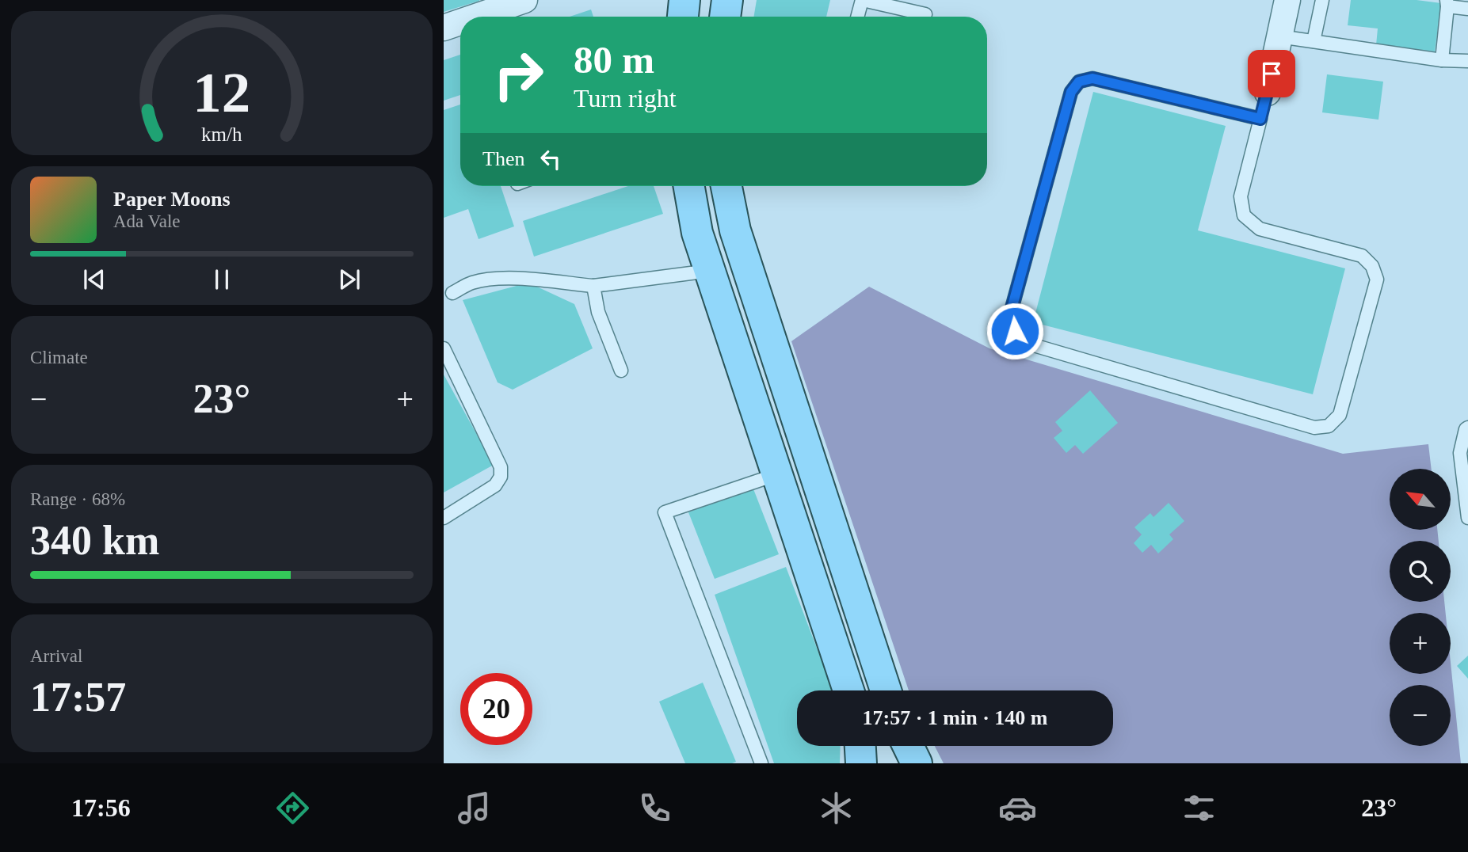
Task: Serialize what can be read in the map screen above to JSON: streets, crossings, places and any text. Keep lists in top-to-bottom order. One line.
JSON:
{"north":"top left","page":{"turn":["80 m","Turn right"],"then":"Then","song":["Paper Moons","Ada Vale"],"tile":["Climate",["Range · 68%","340 km"],["Arrival","17:57"]],"heat":["−","23°","+"],"map_buttons":["+","−"],"limit":"20","trip":"17:57 · 1 min · 140 m","tabs":["17:56","23°"],"gauge":["12","km/h"]}}
